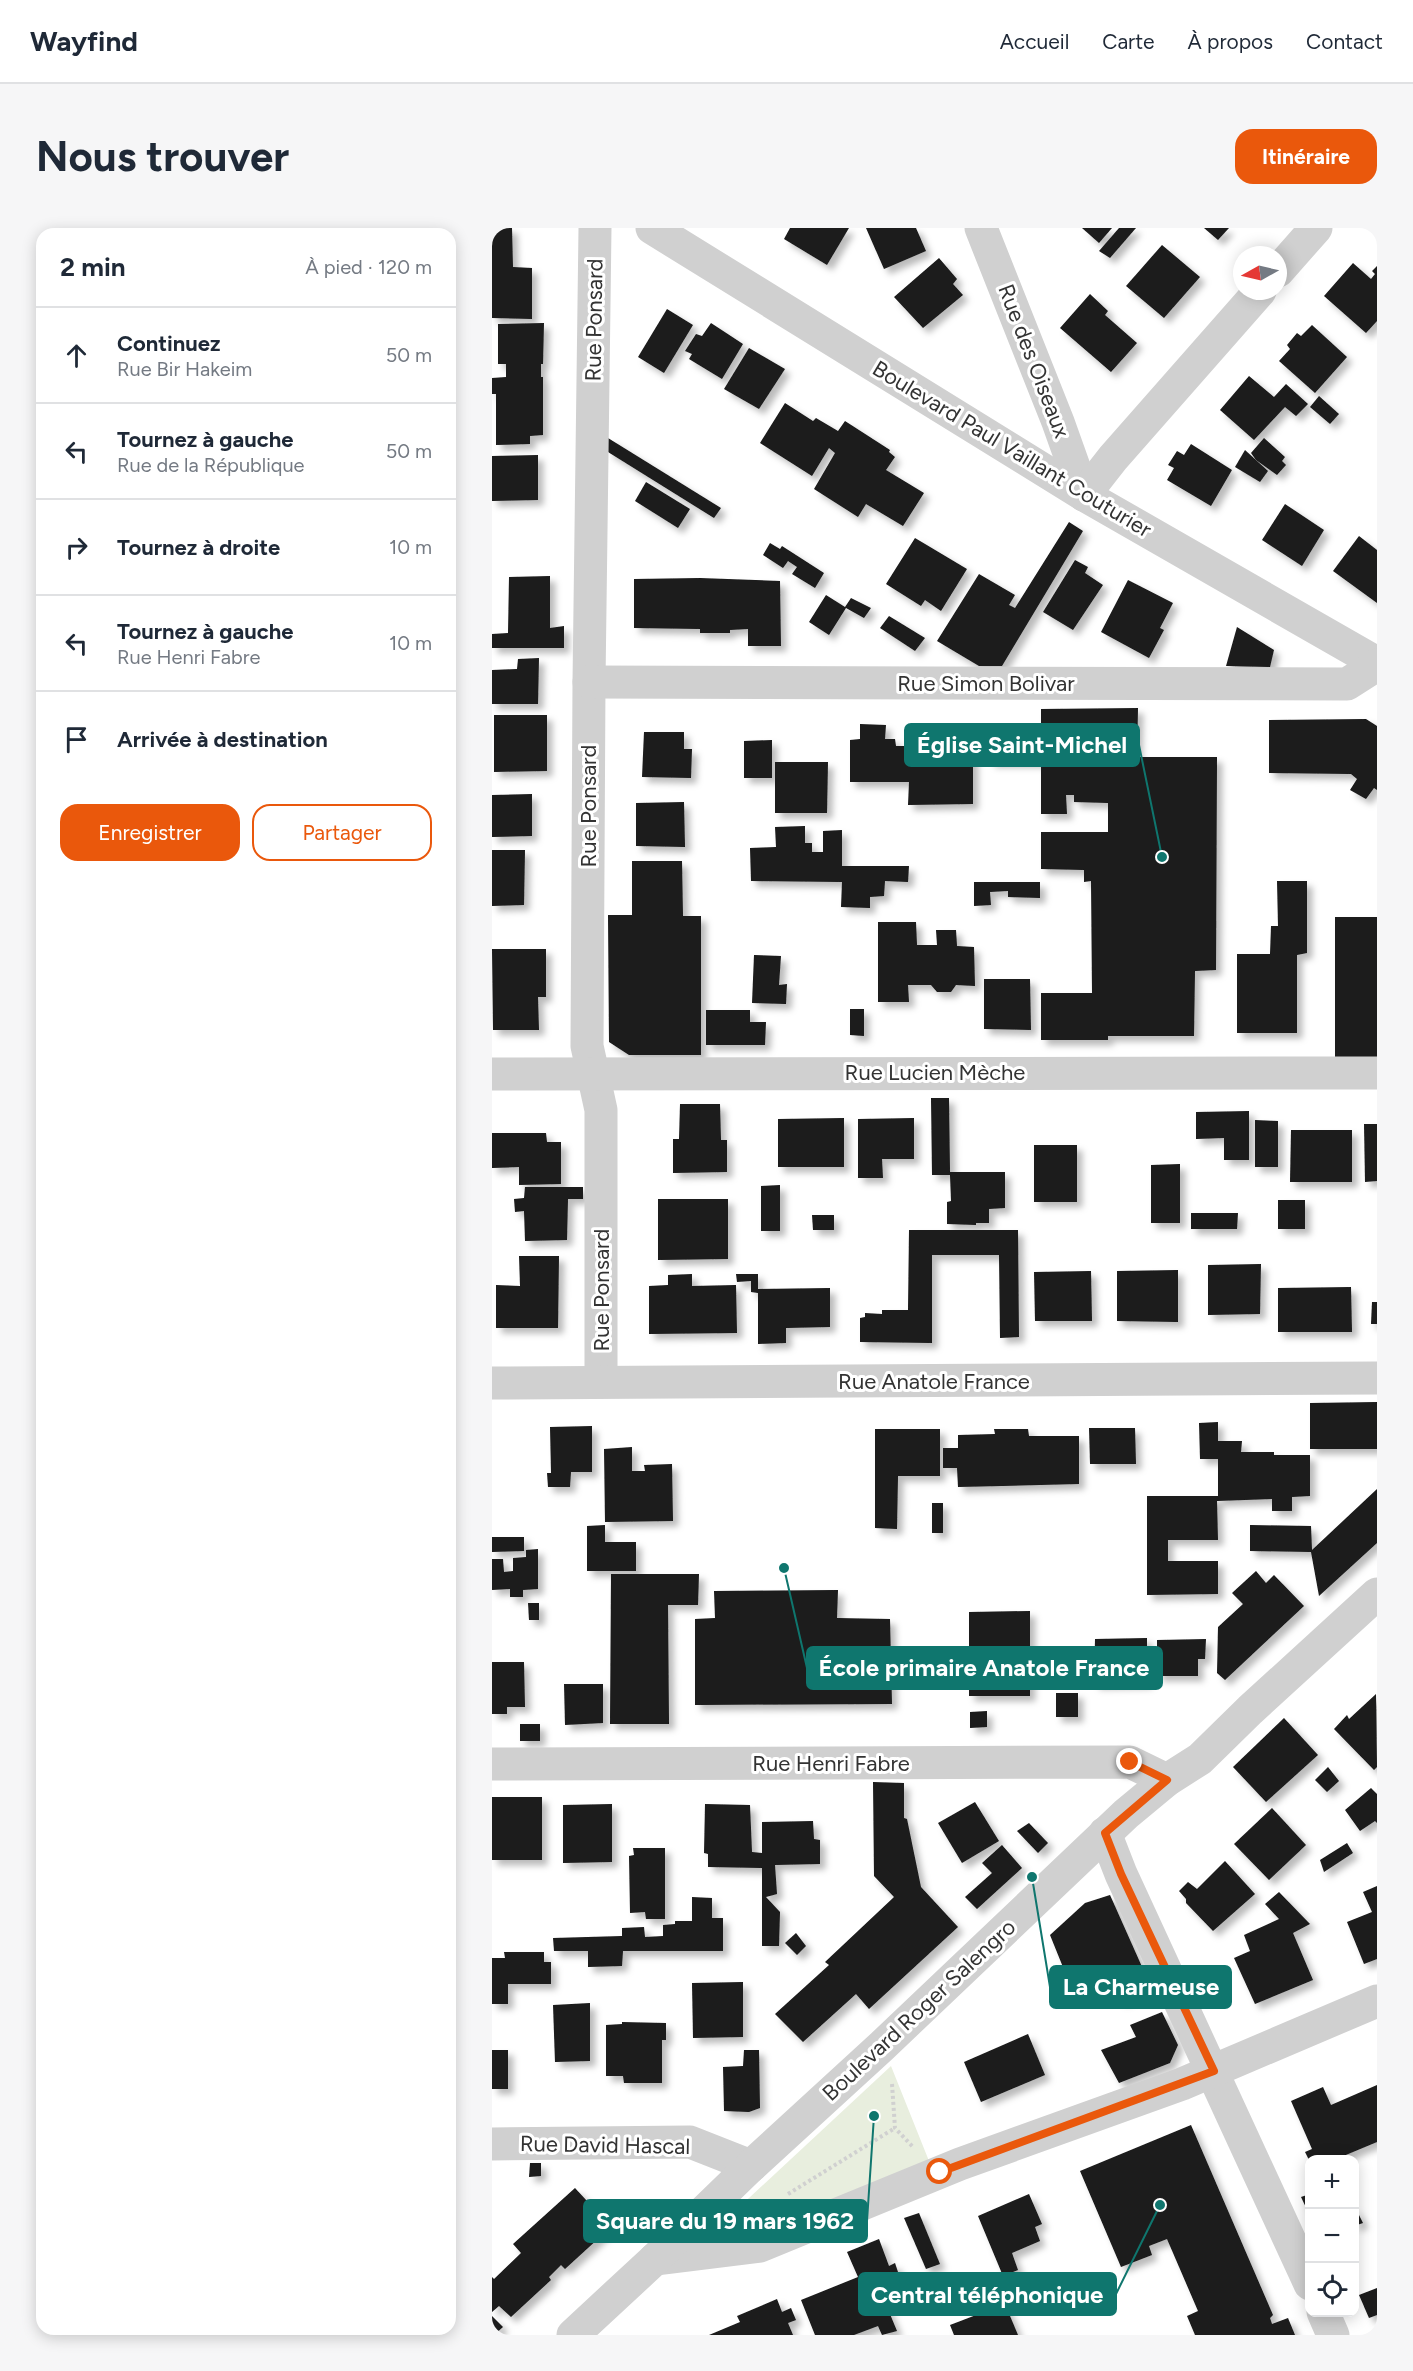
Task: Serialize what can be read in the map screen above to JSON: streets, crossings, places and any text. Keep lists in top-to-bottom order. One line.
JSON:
{"streets":{"street":["Rue Ponsard","Rue des Oiseaux","Boulevard Paul Vaillant Couturier","Rue Simon Bolivar","Rue Lucien Mèche","Rue Anatole France","Rue Henri Fabre","Boulevard Roger Salengro","Rue David Hascal"]},"crossings":[["Rue Ponsard","Rue Simon Bolivar"],["Rue Ponsard","Rue Lucien Mèche"],["Rue Ponsard","Rue Anatole France"],["Rue des Oiseaux","Boulevard Paul Vaillant Couturier"],["Boulevard Paul Vaillant Couturier","Rue Simon Bolivar"],["Rue Henri Fabre","Boulevard Roger Salengro"],["Boulevard Roger Salengro","Rue David Hascal"]],"places":["Église Saint-Michel","École primaire Anatole France","La Charmeuse","Square du 19 mars 1962","Central téléphonique"],"north":"left","page":{"header":"Wayfind","nav":["Accueil","Carte","À propos","Contact"],"buttons":["Itinéraire",["Enregistrer","Partager"]],"title":"Nous trouver","heading":["2 min","À pied · 120 m"],"list":[["Continuez","Rue Bir Hakeim","50 m"],["Tournez à gauche","Rue de la République","50 m"],["Tournez à droite","10 m"],["Tournez à gauche","Rue Henri Fabre","10 m"],"Arrivée à destination"],"map_buttons":["+","−"]}}
